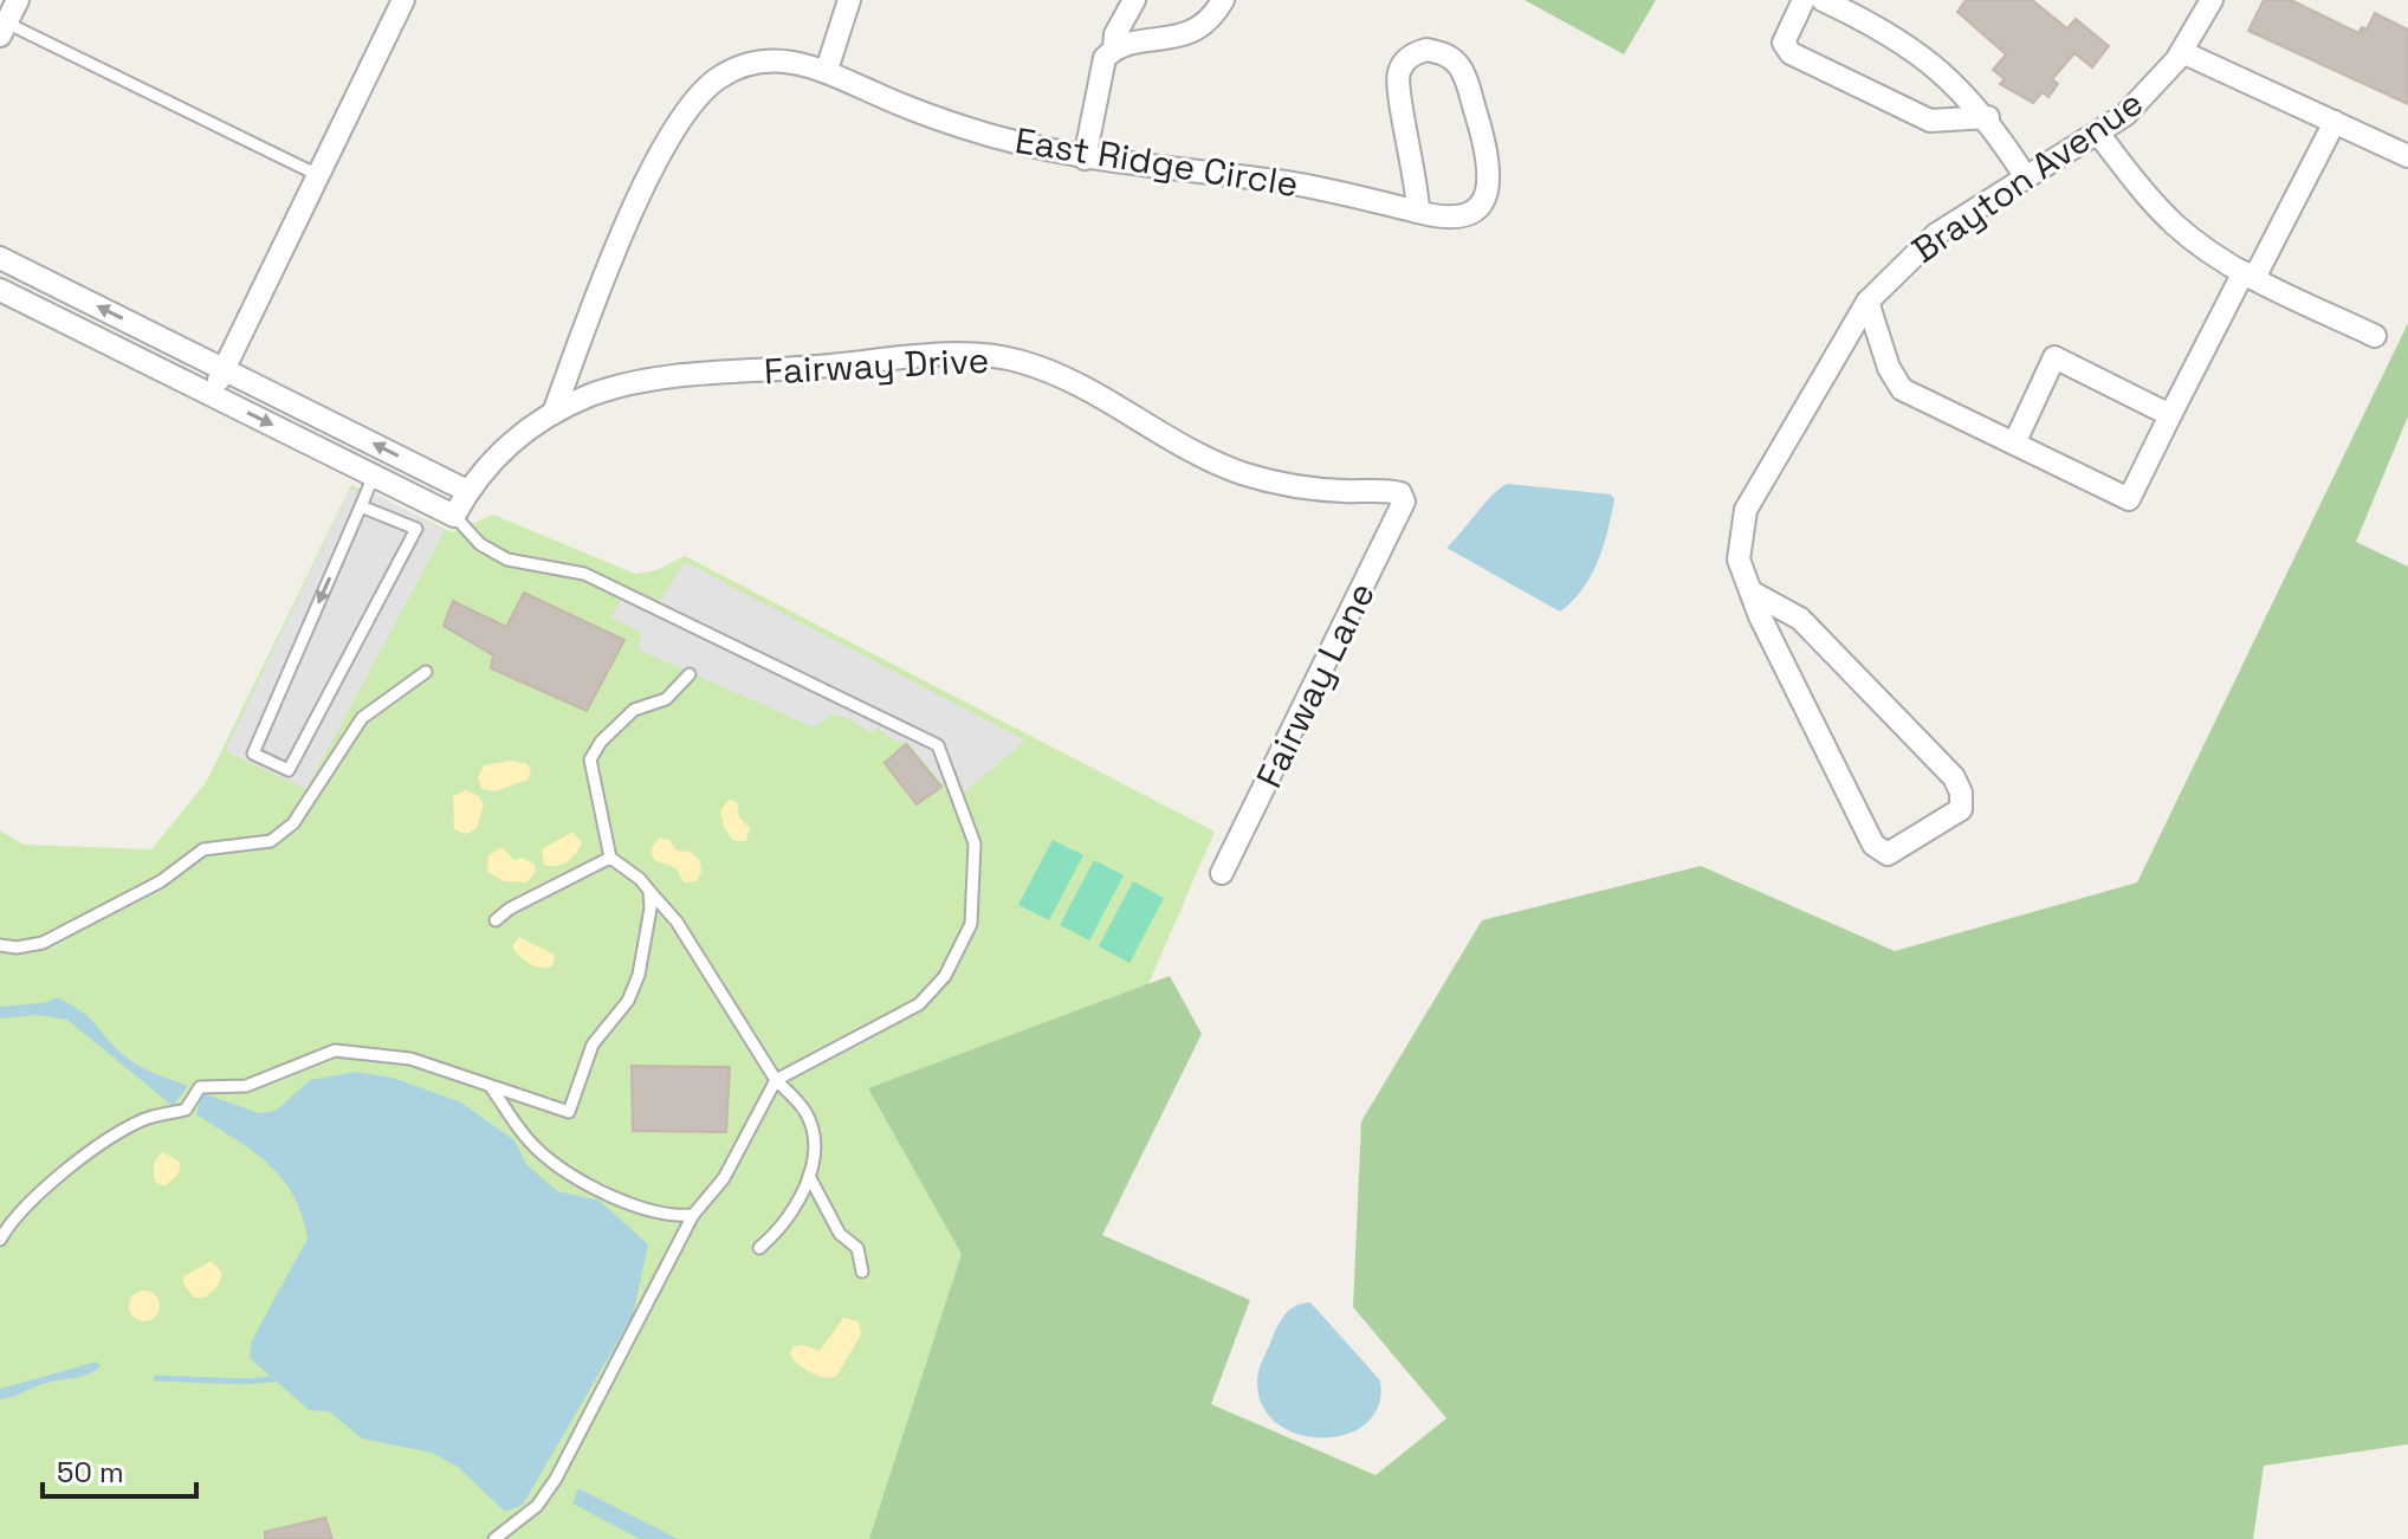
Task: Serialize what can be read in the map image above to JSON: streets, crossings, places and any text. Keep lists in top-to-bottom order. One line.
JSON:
{"streets":{"street":["East Ridge Circle","Brayton Avenue","Fairway Drive","Fairway Lane"]},"crossings":[["East Ridge Circle","Fairway Drive"],["Fairway Drive","Fairway Lane"]],"scale_bar":"50 m"}
